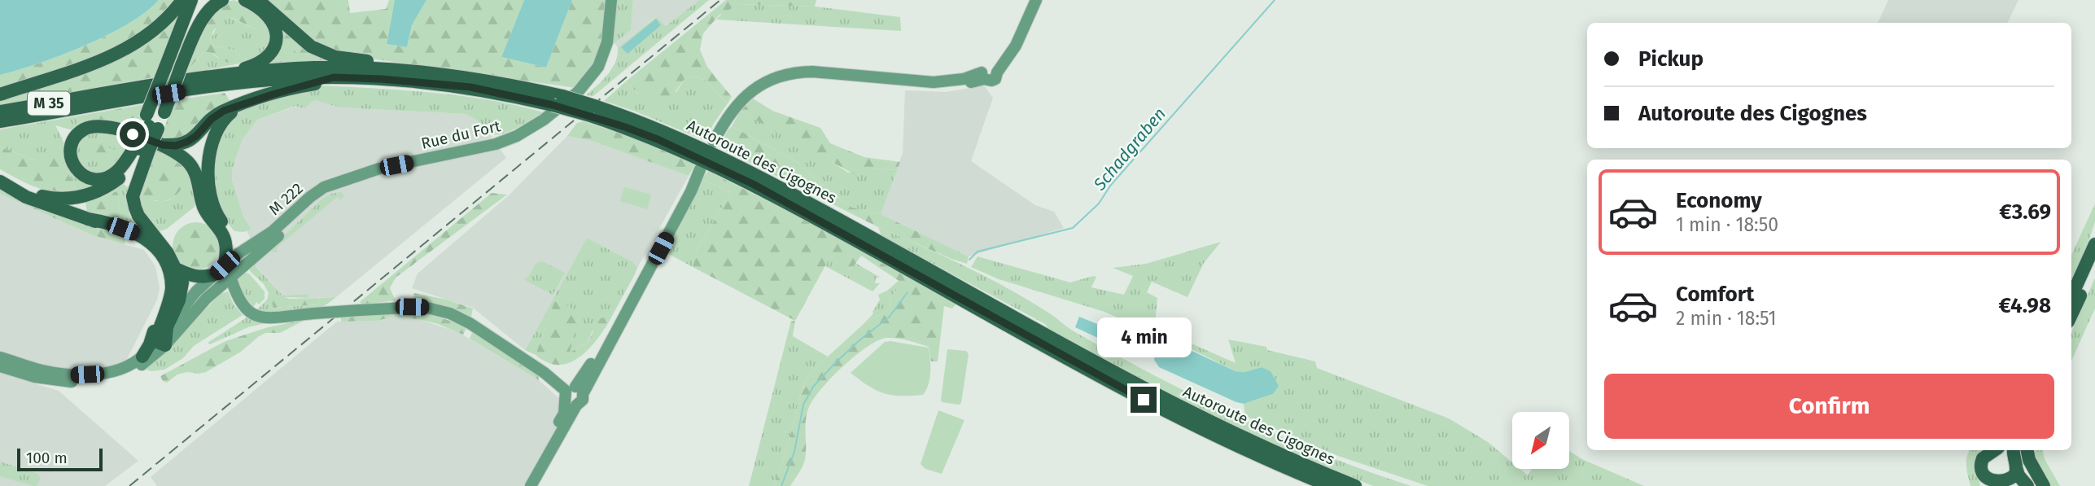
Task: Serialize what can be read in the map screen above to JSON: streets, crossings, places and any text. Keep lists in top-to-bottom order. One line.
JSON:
{"streets":{"highway":["M 35","Autoroute des Cigognes"],"main road":["Rue du Fort","M 222"]},"crossings":[["M 35","Autoroute des Cigognes"],["Rue du Fort","M 222"]],"water":["Schadgraben"],"scale_bar":"100 m","north":"bottom left","page":{"banner":["Pickup","Autoroute des Cigognes"],"list":[{"name":"Economy","note":"1 min · 18:50","value":"€3.69"},{"name":"Comfort","note":"2 min · 18:51","value":"€4.98"}],"bubble":"4 min","buttons":"Confirm","scale":"100 m"}}
